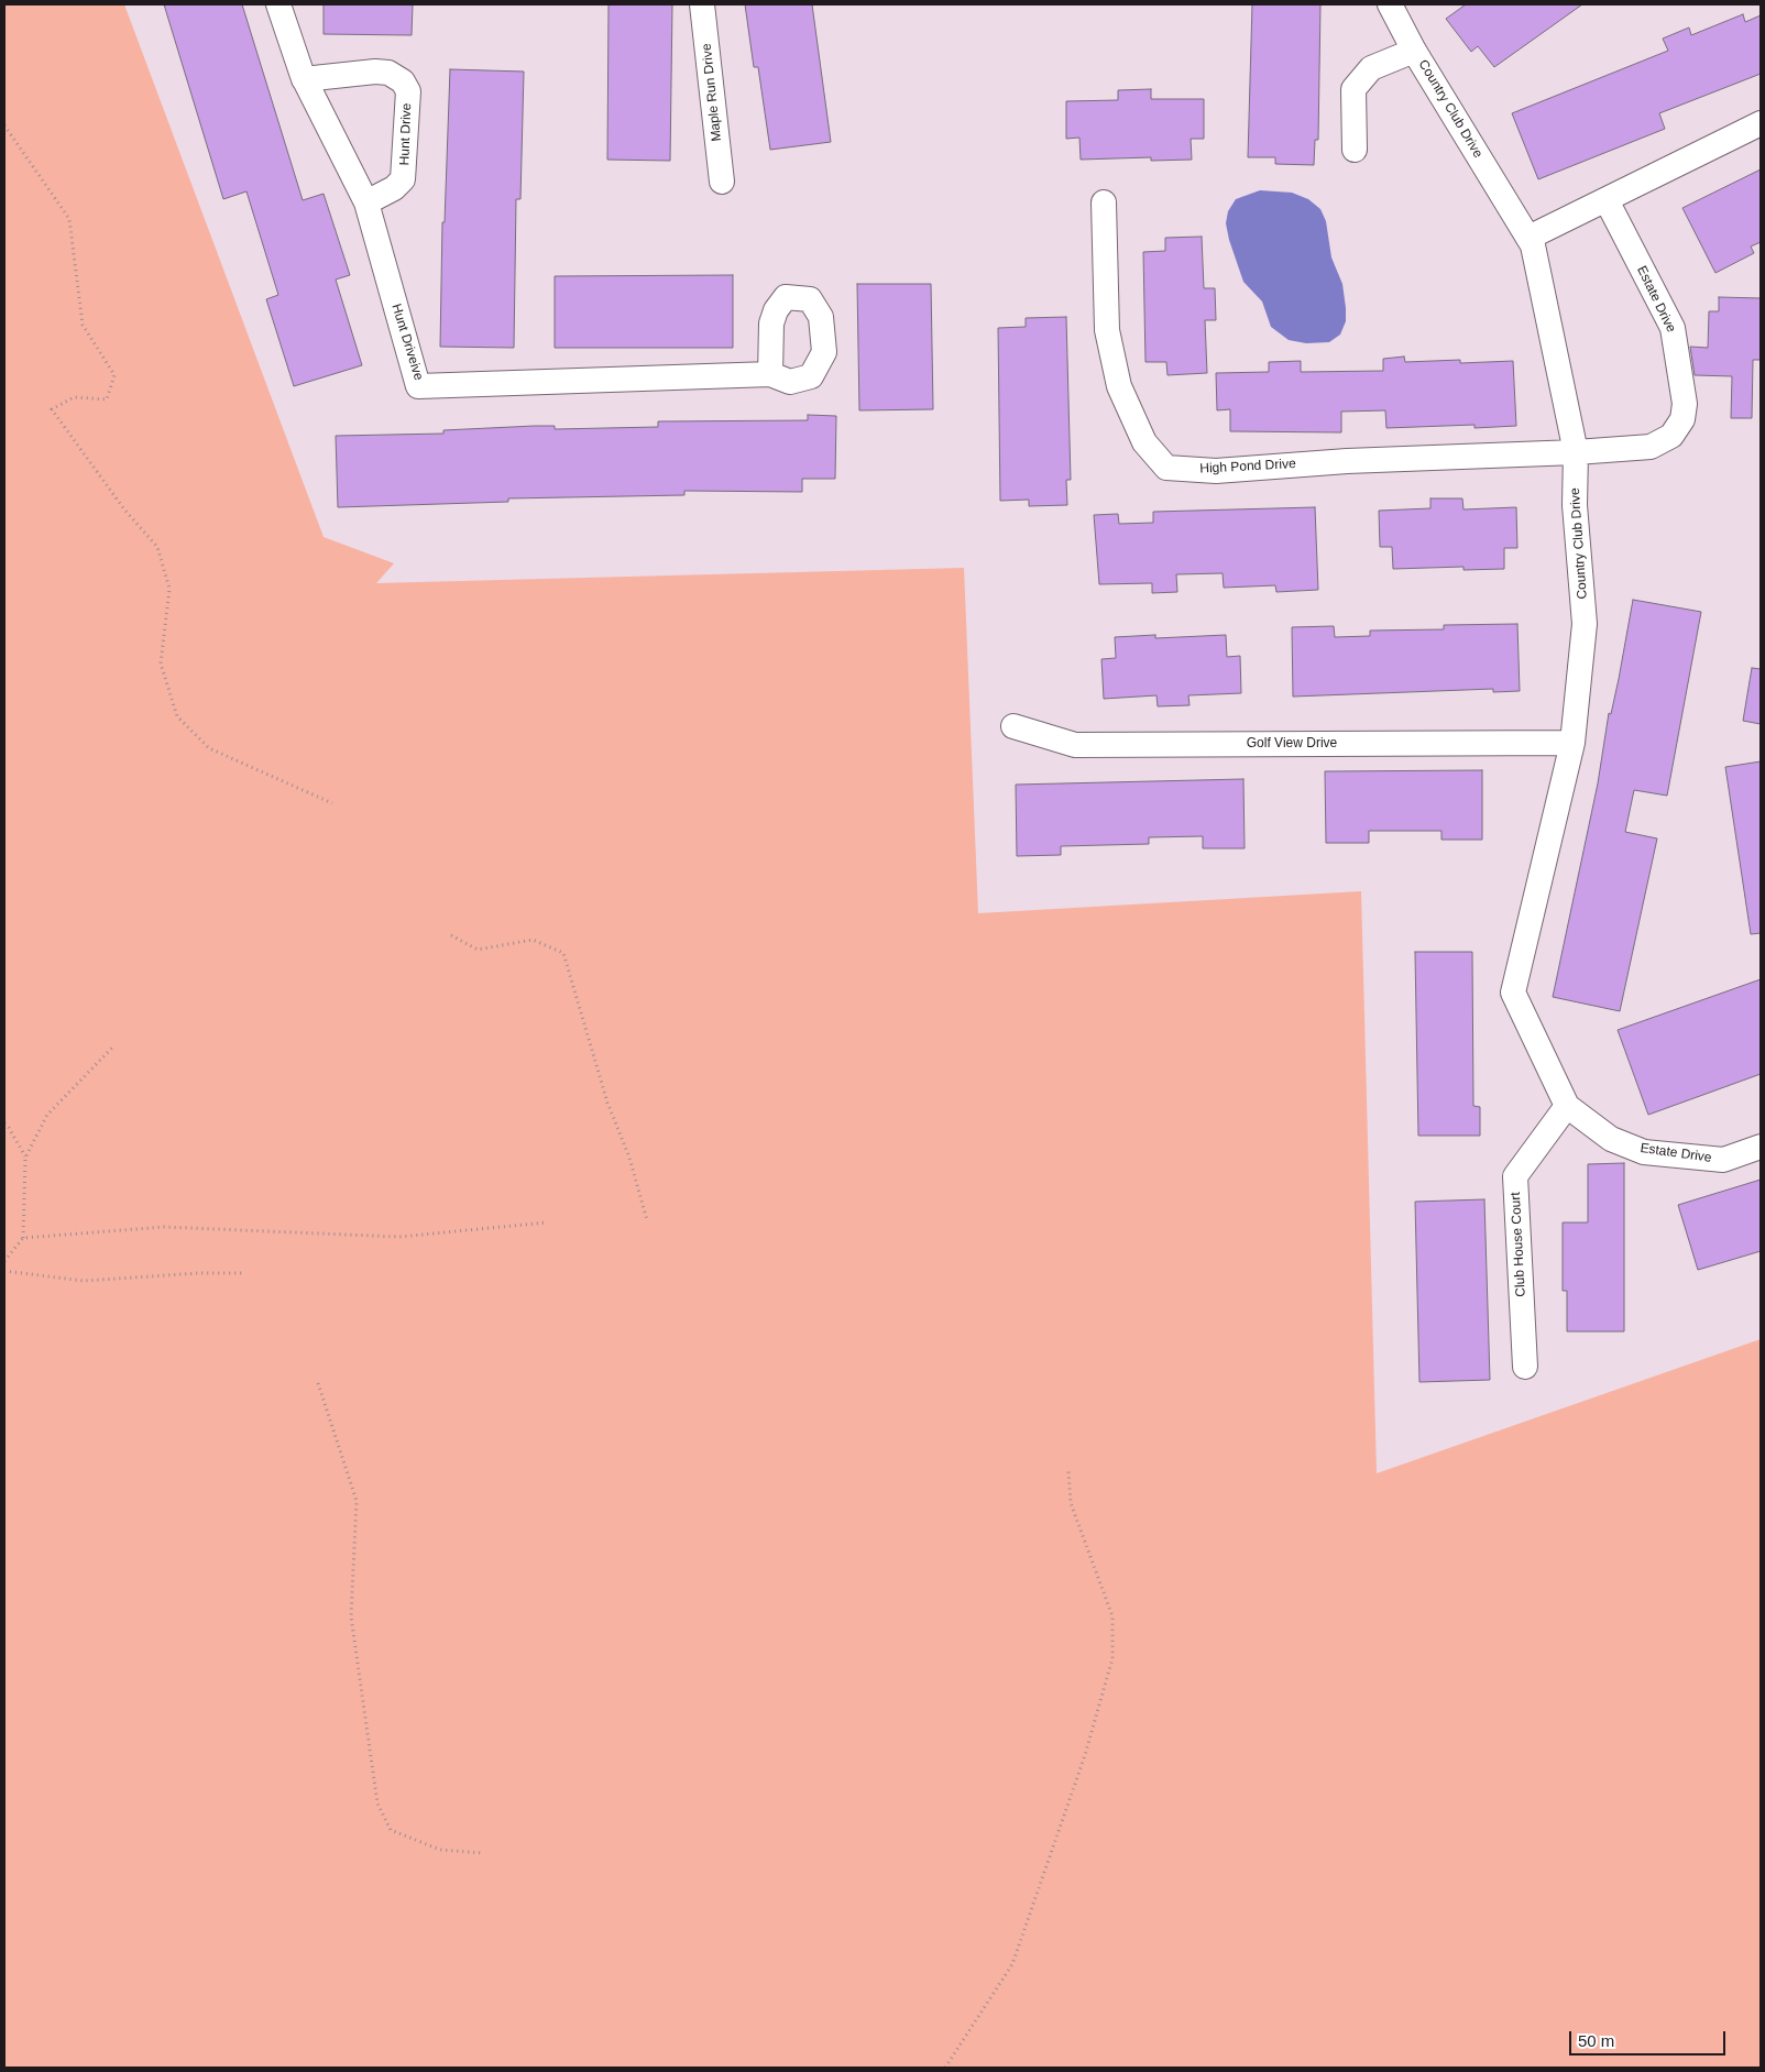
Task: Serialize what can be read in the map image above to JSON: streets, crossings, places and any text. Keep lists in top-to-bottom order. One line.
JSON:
{"streets":{"street":["Maple Run Drive","Country Club Drive","Hunt Drive","Estate Drive","Hunt Driveive","High Pond Drive","Golf View Drive","Club House Court"]},"crossings":[["Country Club Drive","Estate Drive"],["Country Club Drive","High Pond Drive"],["Country Club Drive","Golf View Drive"],["Country Club Drive","Club House Court"],["Hunt Drive","Hunt Driveive"],["Estate Drive","High Pond Drive"],["Estate Drive","Club House Court"]],"scale_bar":"50 m"}
